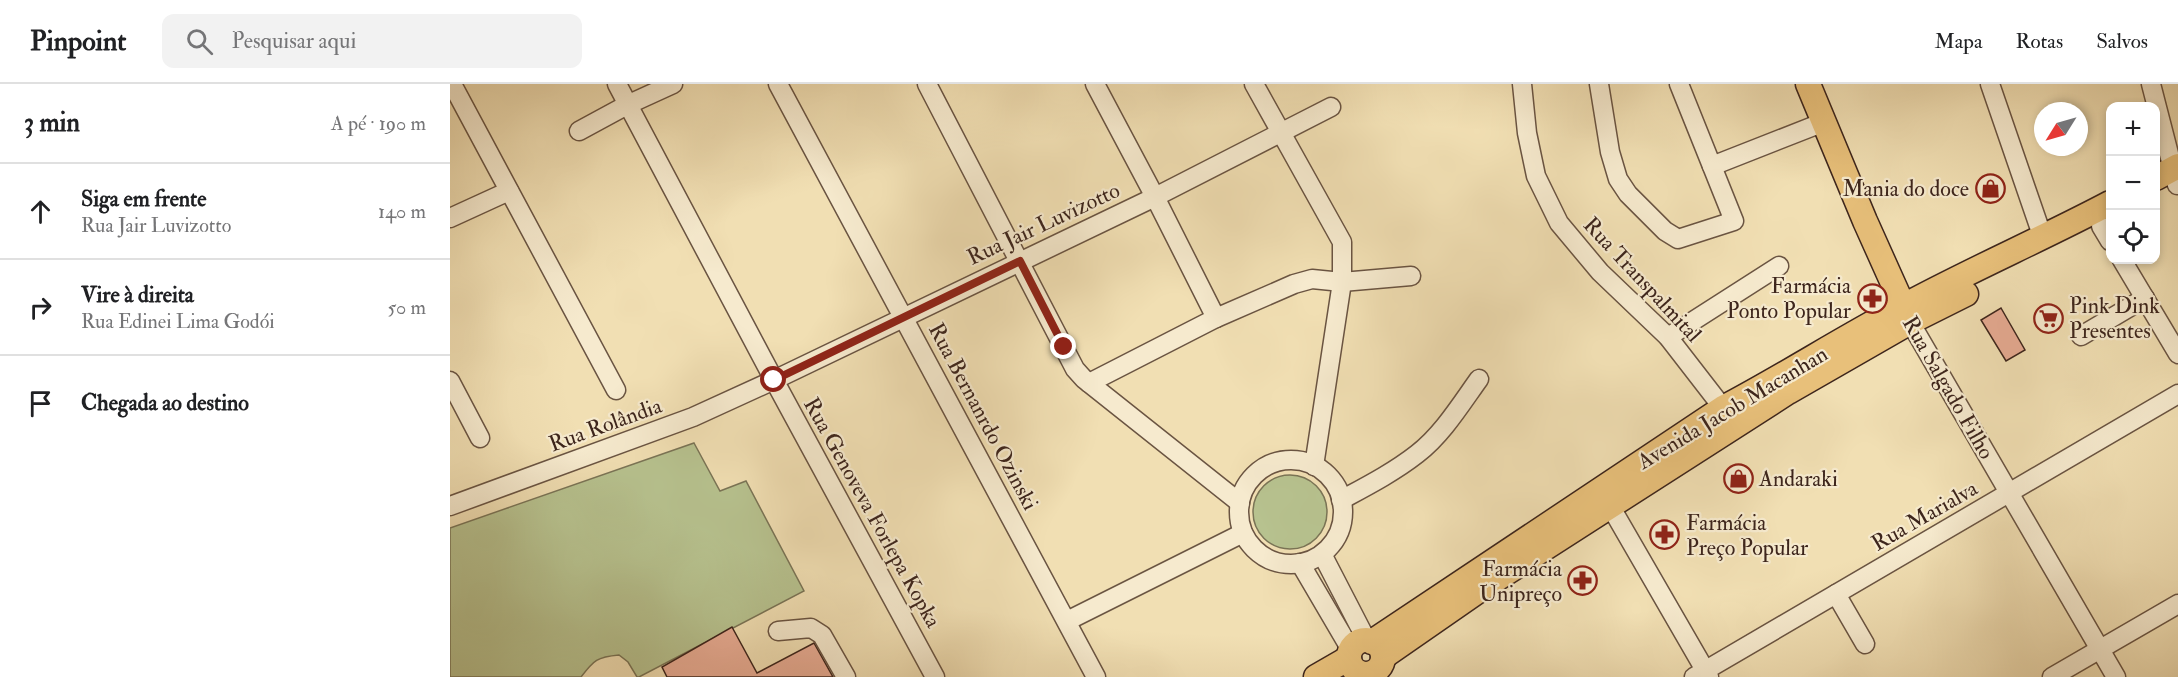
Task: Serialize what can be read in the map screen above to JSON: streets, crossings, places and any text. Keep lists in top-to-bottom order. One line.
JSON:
{"streets":{"main road":["Rua Salgado Filho","Avenida Jacob Macanhan"],"street":["Rua Jair Luvizotto","Rua Transpalmital","Rua Bernanrdo Ozinski","Rua Rolândia","Rua Genoveva Forlepa Kopka","Rua Marialva"]},"crossings":[["Rua Jair Luvizotto","Rua Bernanrdo Ozinski"],["Rua Jair Luvizotto","Rua Rolândia"],["Rua Jair Luvizotto","Rua Genoveva Forlepa Kopka"],["Rua Transpalmital","Avenida Jacob Macanhan"],["Rua Salgado Filho","Avenida Jacob Macanhan"],["Rua Salgado Filho","Rua Marialva"],["Rua Rolândia","Rua Genoveva Forlepa Kopka"]],"places":{"shop":["Mania do doce","Andaraki"],"pharmacy":["Farmácia Ponto Popular","Farmácia Preço Popular","Farmácia Unipreço"],"supermarket":["Pink Dink Presentes"]},"north":"bottom left","page":{"header":"Pinpoint","search":"Pesquisar aqui","nav":["Mapa","Rotas","Salvos"],"heading":["3 min","A pé · 190 m"],"map_buttons":["+","−"],"list":[["Siga em frente","Rua Jair Luvizotto","140 m"],["Vire à direita","Rua Edinei Lima Godói","50 m"],"Chegada ao destino"]}}
